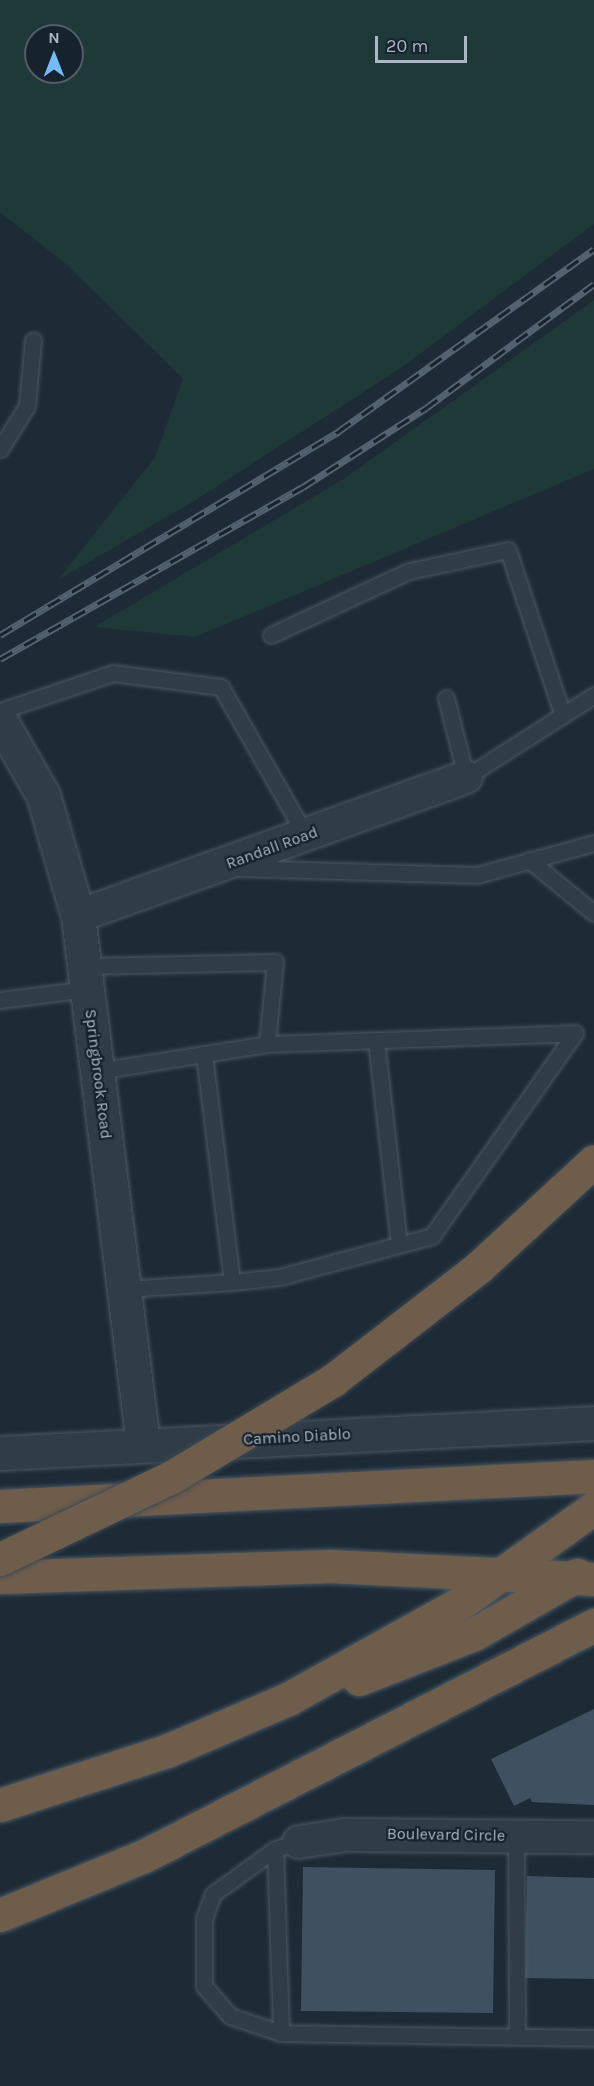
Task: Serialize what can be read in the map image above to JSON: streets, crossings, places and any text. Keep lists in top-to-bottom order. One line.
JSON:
{"streets":{"street":["Randall Road","Springbrook Road","Camino Diablo","Boulevard Circle"]},"crossings":[["Randall Road","Springbrook Road"],["Springbrook Road","Camino Diablo"]],"scale_bar":"20 m","north":"top"}
